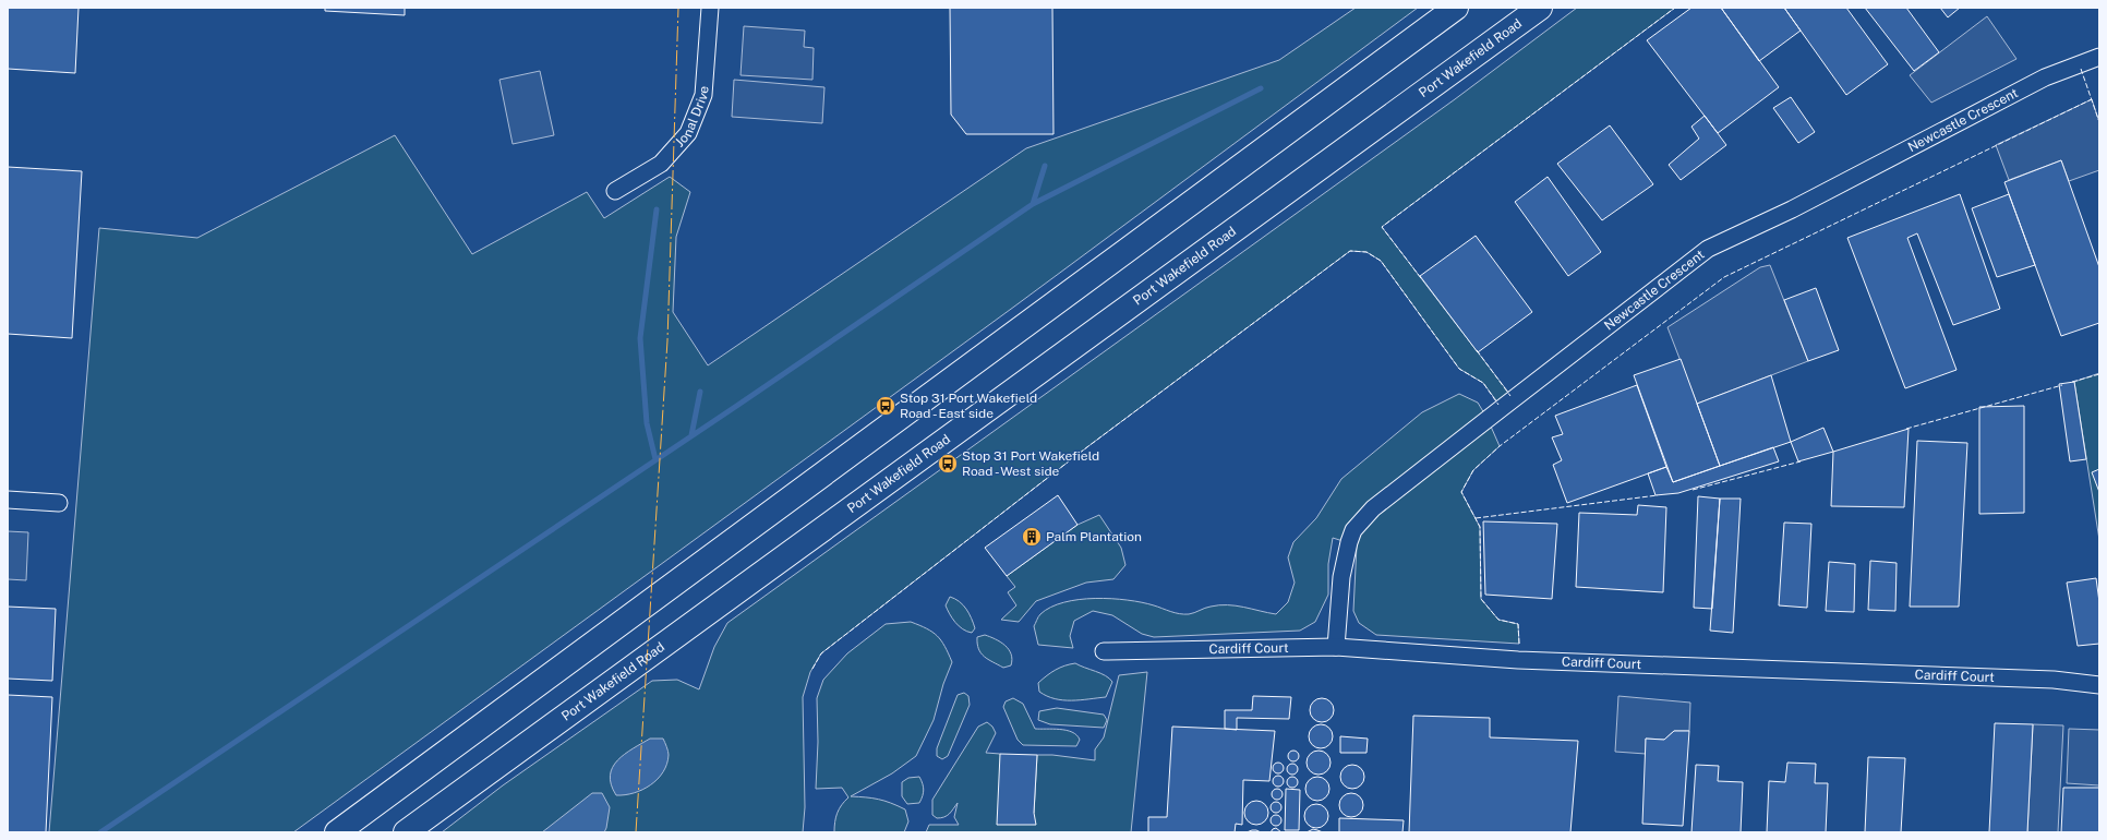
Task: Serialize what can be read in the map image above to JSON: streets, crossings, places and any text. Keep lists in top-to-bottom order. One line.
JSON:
{"streets":{"highway":["Port Wakefield Road"],"street":["Jonal Drive","Newcastle Crescent","Cardiff Court"]},"crossings":[["Newcastle Crescent","Cardiff Court"]],"places":{"bus stop":["Stop 31 Port Wakefield Road - East side","Stop 31 Port Wakefield Road - West side"],"building":["Palm Plantation"]}}
